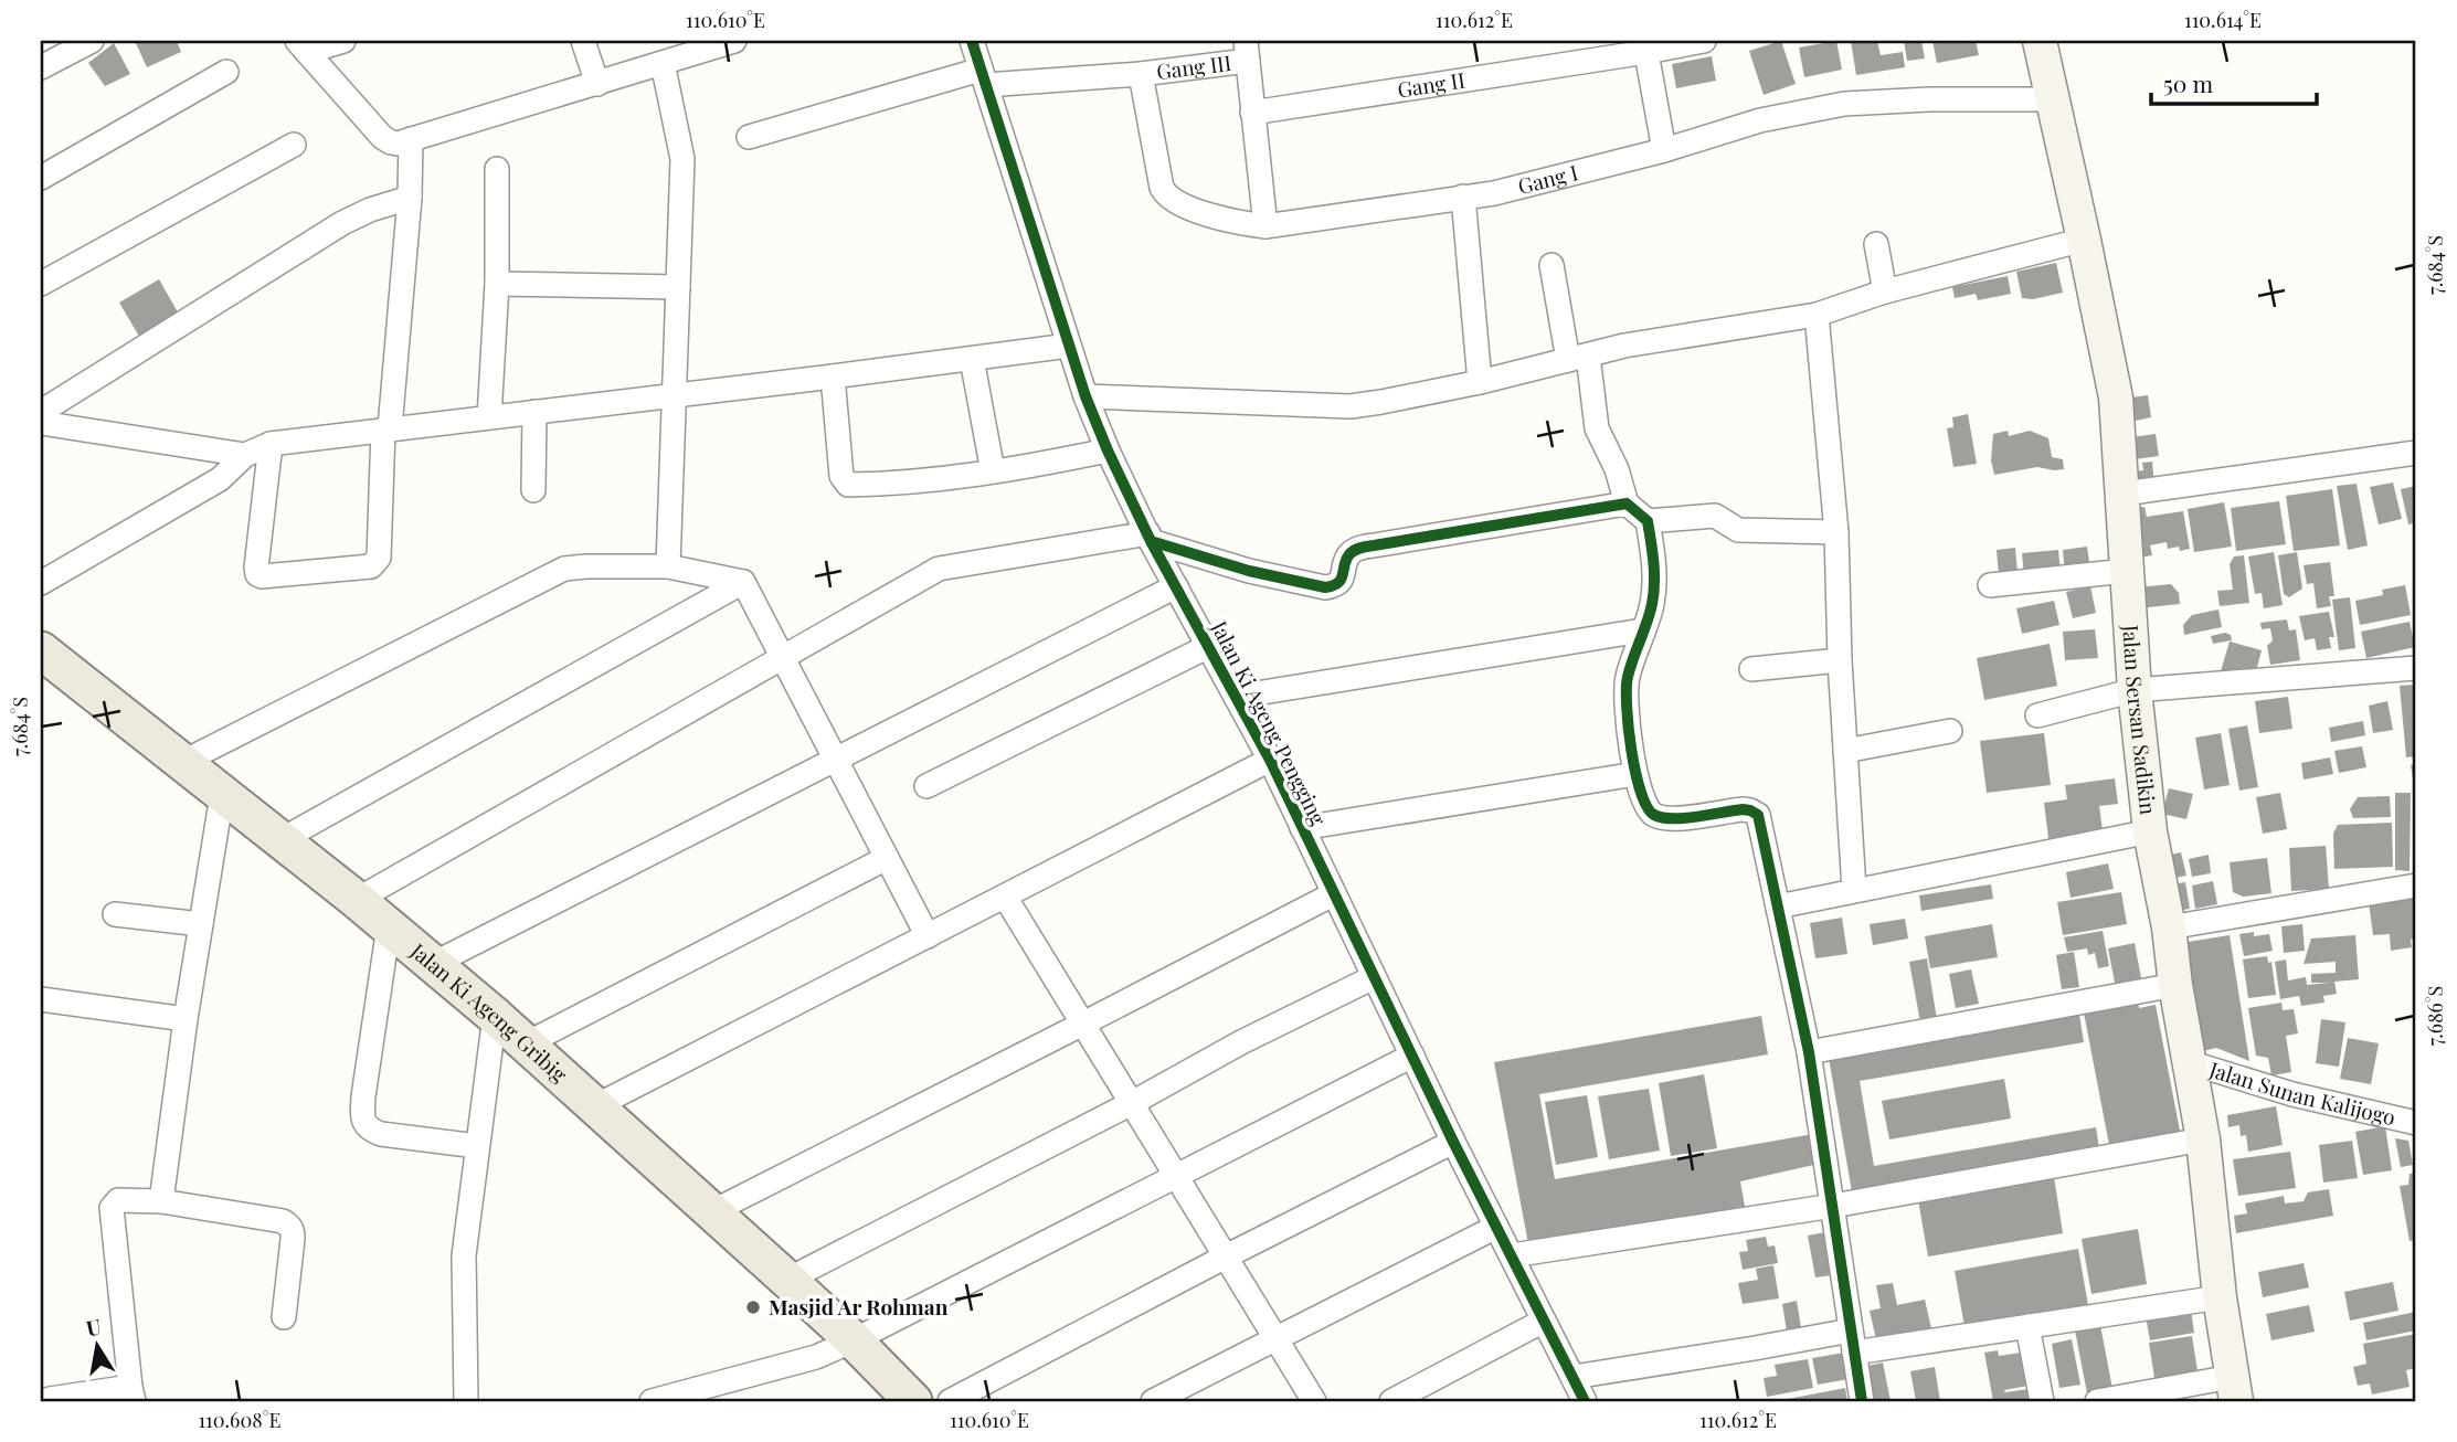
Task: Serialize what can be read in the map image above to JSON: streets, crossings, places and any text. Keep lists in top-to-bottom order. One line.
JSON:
{"streets":{"main road":["Jalan Sersan Sadikin","Jalan Ki Ageng Gribig"],"street":["Gang III","Gang II","Gang I","Jalan Ki Ageng Pengging","Jalan Sunan Kalijogo"]},"crossings":[["Gang III","Gang I"],["Gang III","Jalan Ki Ageng Pengging"],["Gang I","Jalan Sersan Sadikin"],["Jalan Sersan Sadikin","Jalan Sunan Kalijogo"]],"places":["Masjid Ar Rohman"],"scale_bar":"50 m","north":"top","coordinates":["110.610°E","110.612°E","110.614°E","7.684°S","7.686°S","110.608°E"]}
